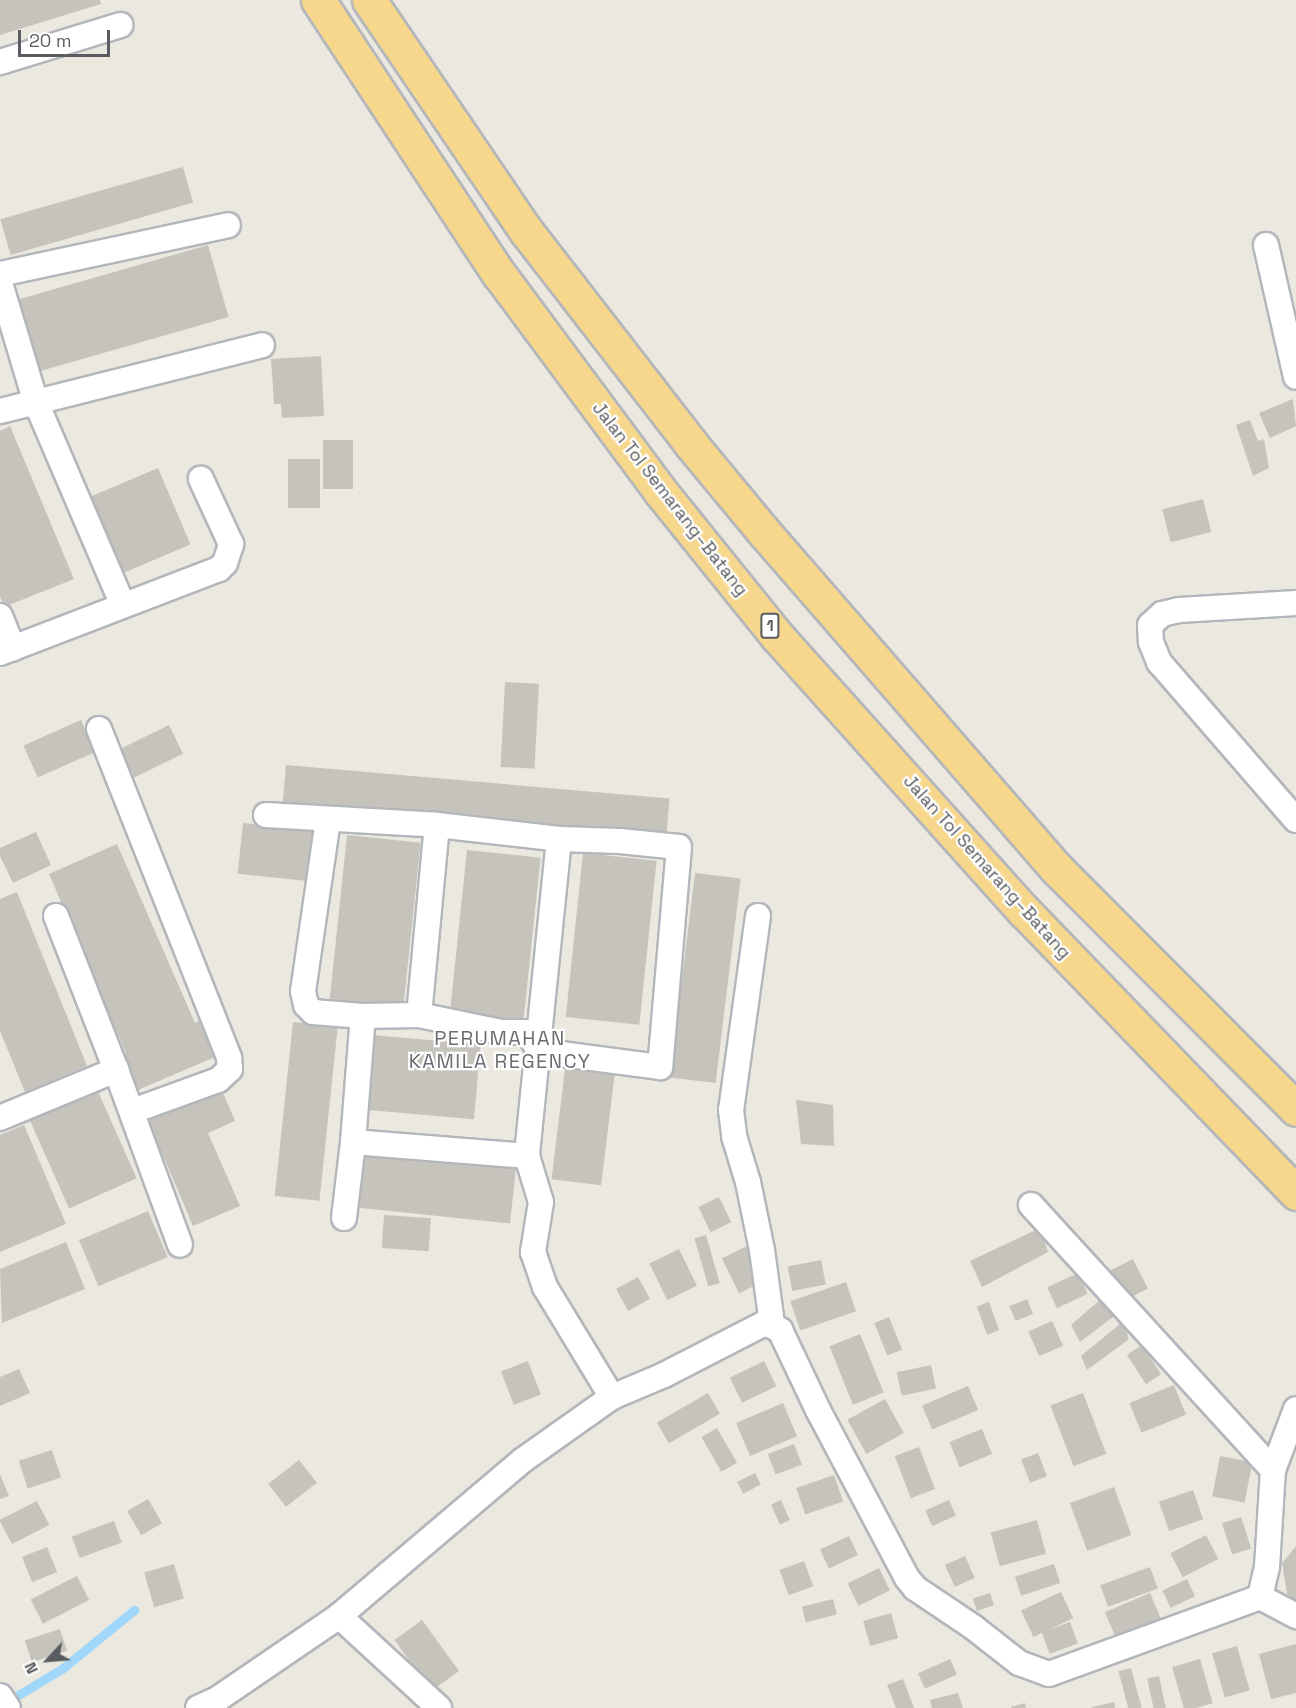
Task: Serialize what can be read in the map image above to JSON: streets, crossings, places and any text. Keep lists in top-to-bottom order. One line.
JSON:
{"streets":{"highway":["Jalan Tol Semarang–Batang","1"]},"districts":["PERUMAHAN KAMILA REGENCY"],"scale_bar":"20 m","north":"bottom left"}
